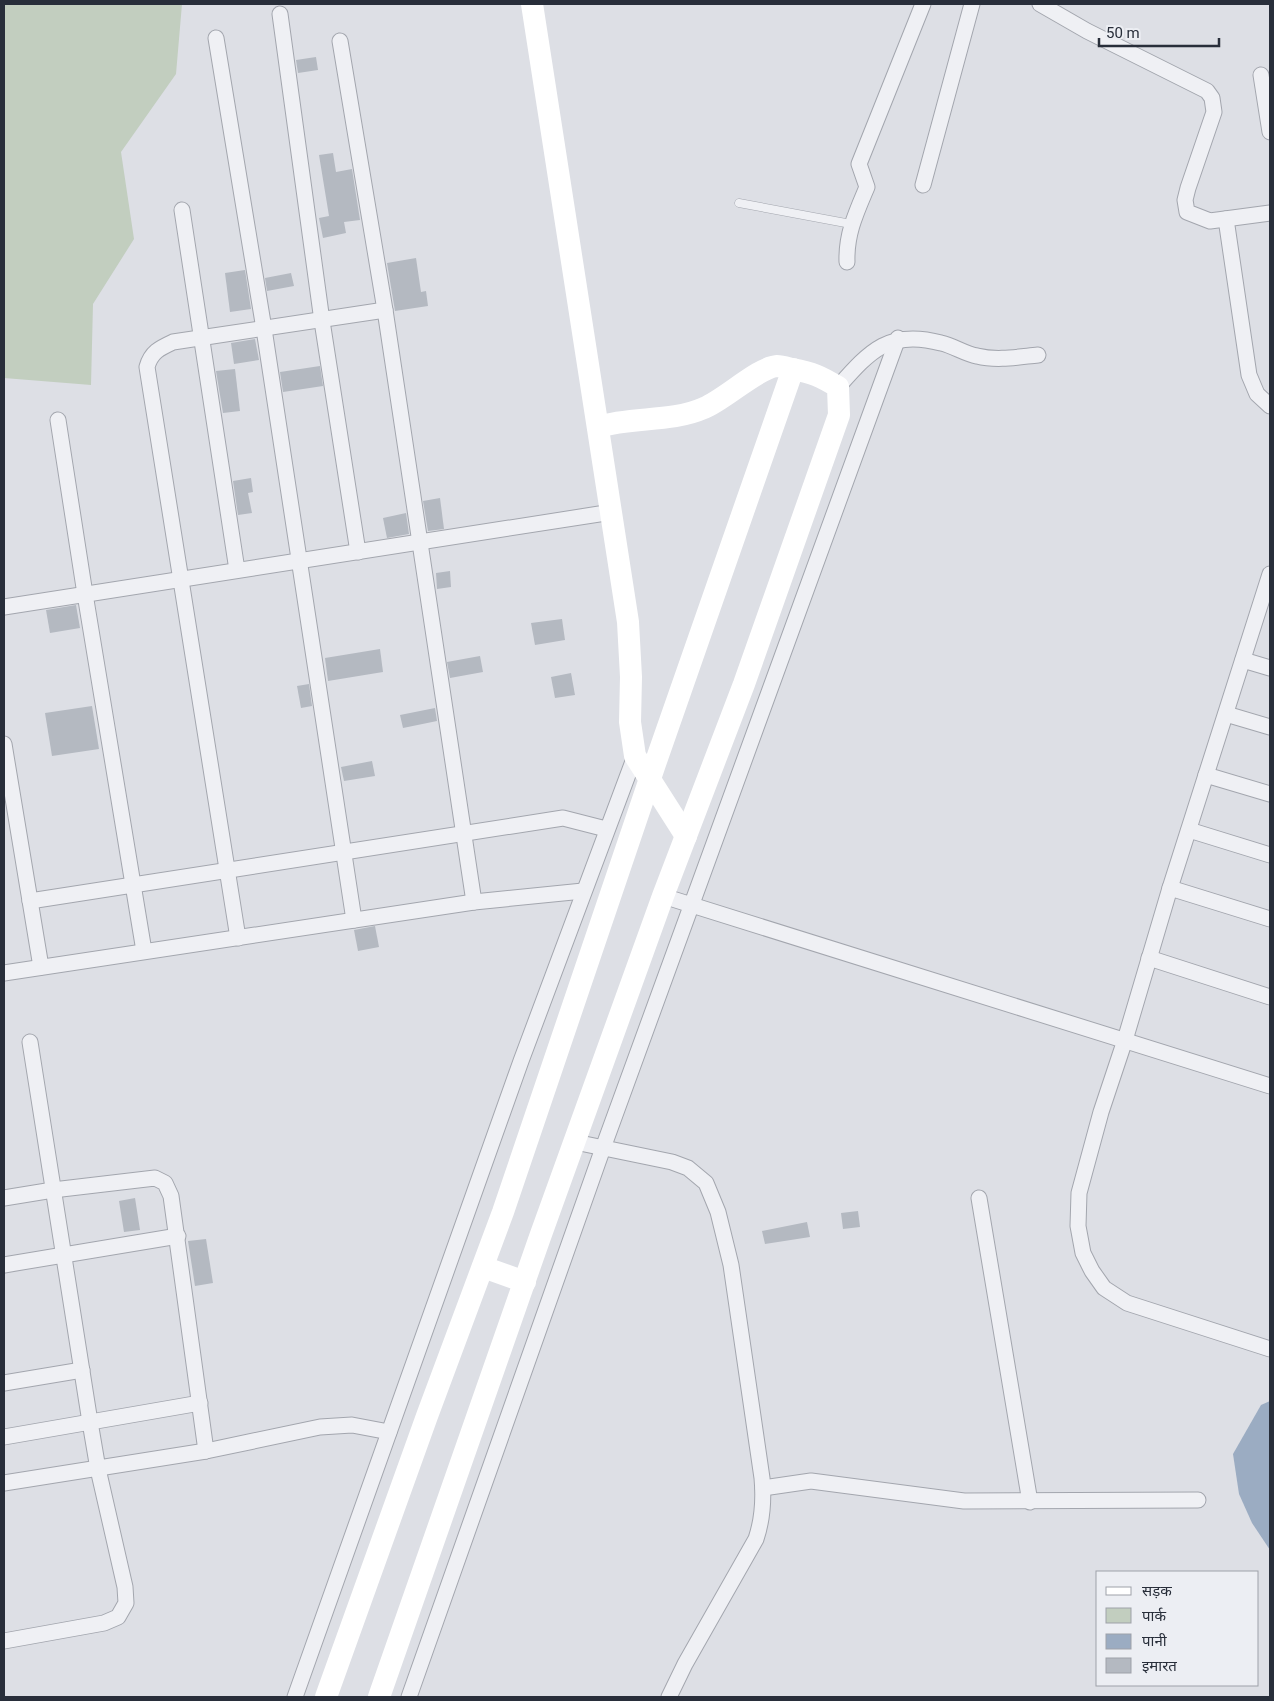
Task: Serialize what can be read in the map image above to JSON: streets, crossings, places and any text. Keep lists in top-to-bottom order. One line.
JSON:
{"legend":["सड़क","पार्क","पानी","इमारत"],"scale_bar":"50 m"}
